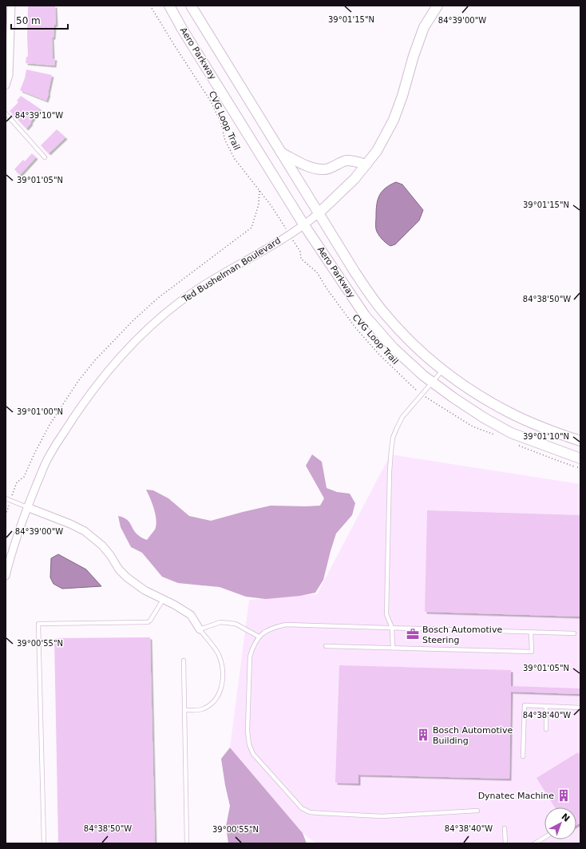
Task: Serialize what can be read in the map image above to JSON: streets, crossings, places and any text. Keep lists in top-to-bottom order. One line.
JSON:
{"streets":{"main road":["Aero Parkway"],"street":["Ted Bushelman Boulevard"],"path":["CVG Loop Trail"]},"crossings":[["Aero Parkway","Ted Bushelman Boulevard"]],"places":{"office":["Bosch Automotive Steering"],"building":["Bosch Automotive Building","Dynatec Machine"]},"scale_bar":"50 m","north":"top right","coordinates":["39°01'15\"N","84°39'00\"W","84°39'10\"W","39°01'05\"N","84°38'50\"W","39°01'00\"N","39°01'10\"N","39°00'55\"N","84°38'40\"W"]}
